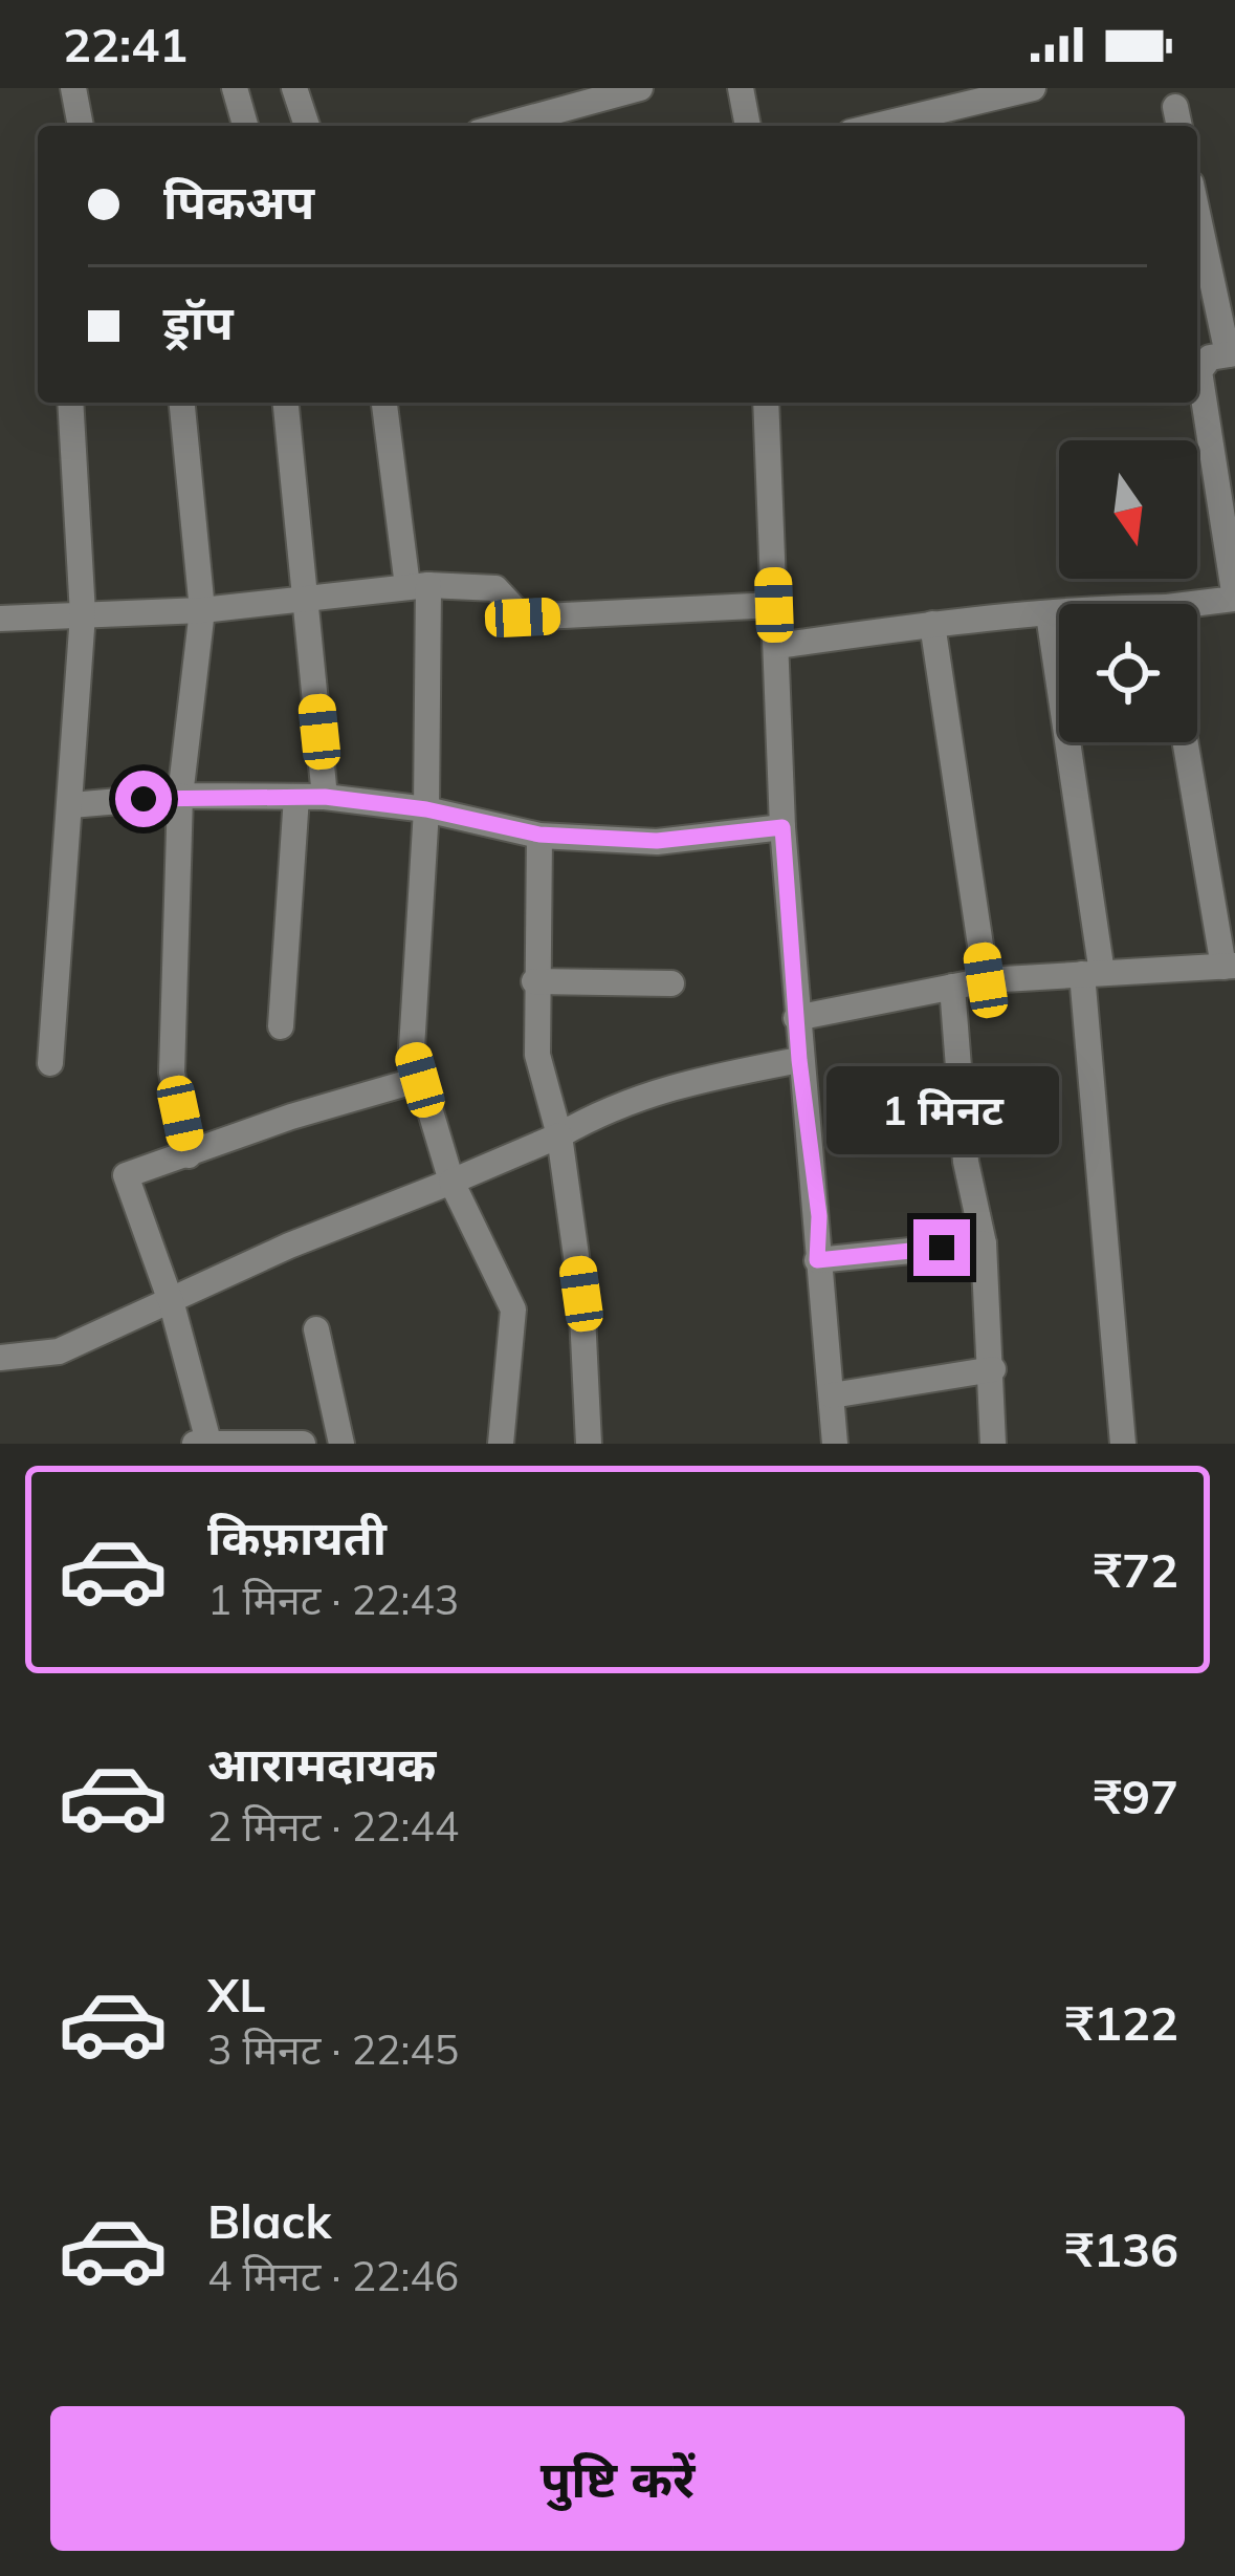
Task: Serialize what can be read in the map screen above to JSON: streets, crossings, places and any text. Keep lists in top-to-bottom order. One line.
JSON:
{"north":"bottom","page":{"status":"22:41","banner":["पिकअप","ड्रॉप"],"bubble":"1 मिनट","list":[{"name":"किफ़ायती","note":"1 मिनट · 22:43","value":"₹72"},{"name":"आरामदायक","note":"2 मिनट · 22:44","value":"₹97"},{"name":"XL","note":"3 मिनट · 22:45","value":"₹122"},{"name":"Black","note":"4 मिनट · 22:46","value":"₹136"}],"buttons":"पुष्टि करें"}}
